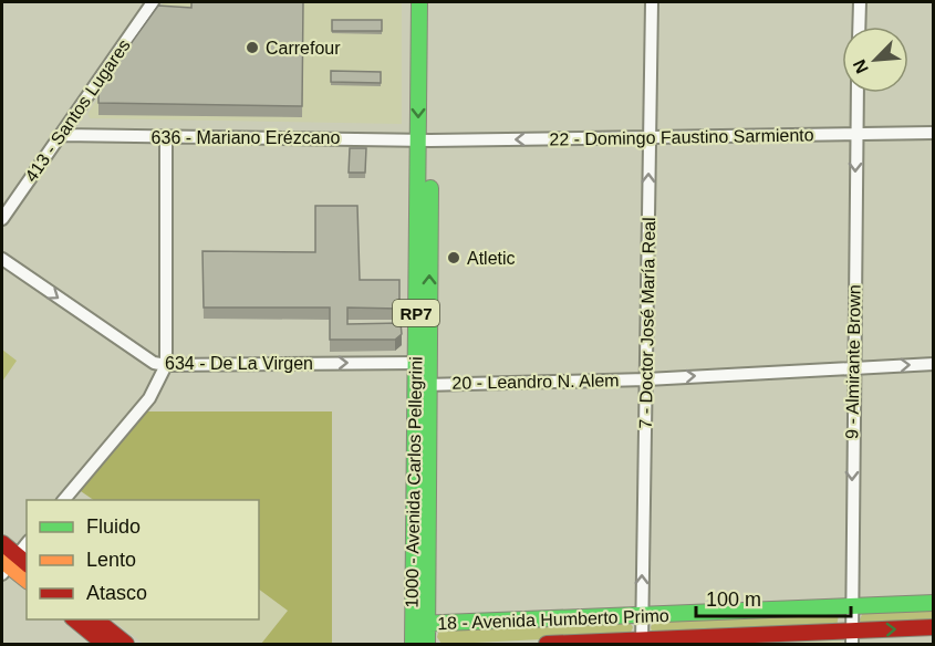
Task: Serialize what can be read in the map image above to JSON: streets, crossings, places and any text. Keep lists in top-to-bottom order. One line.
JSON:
{"streets":{"main road":["RP7","1000 - Avenida Carlos Pellegrini","18 - Avenida Humberto Primo"],"street":["413 - Santos Lugares","636 - Mariano Erézcano","22 - Domingo Faustino Sarmiento","7 - Doctor José María Real","9 - Almirante Brown","634 - De La Virgen","20 - Leandro N. Alem"]},"crossings":[["413 - Santos Lugares","636 - Mariano Erézcano"],["636 - Mariano Erézcano","22 - Domingo Faustino Sarmiento"],["636 - Mariano Erézcano","1000 - Avenida Carlos Pellegrini"],["22 - Domingo Faustino Sarmiento","7 - Doctor José María Real"],["22 - Domingo Faustino Sarmiento","9 - Almirante Brown"],["22 - Domingo Faustino Sarmiento","1000 - Avenida Carlos Pellegrini"],["7 - Doctor José María Real","20 - Leandro N. Alem"],["7 - Doctor José María Real","18 - Avenida Humberto Primo"],["9 - Almirante Brown","20 - Leandro N. Alem"],["9 - Almirante Brown","18 - Avenida Humberto Primo"],["634 - De La Virgen","1000 - Avenida Carlos Pellegrini"],["20 - Leandro N. Alem","1000 - Avenida Carlos Pellegrini"],["1000 - Avenida Carlos Pellegrini","18 - Avenida Humberto Primo"]],"one_way":["22 - Domingo Faustino Sarmiento","7 - Doctor José María Real","9 - Almirante Brown","634 - De La Virgen","20 - Leandro N. Alem"],"places":["Carrefour","Atletic"],"legend":["Fluido","Lento","Atasco"],"scale_bar":"100 m","north":"bottom left"}
